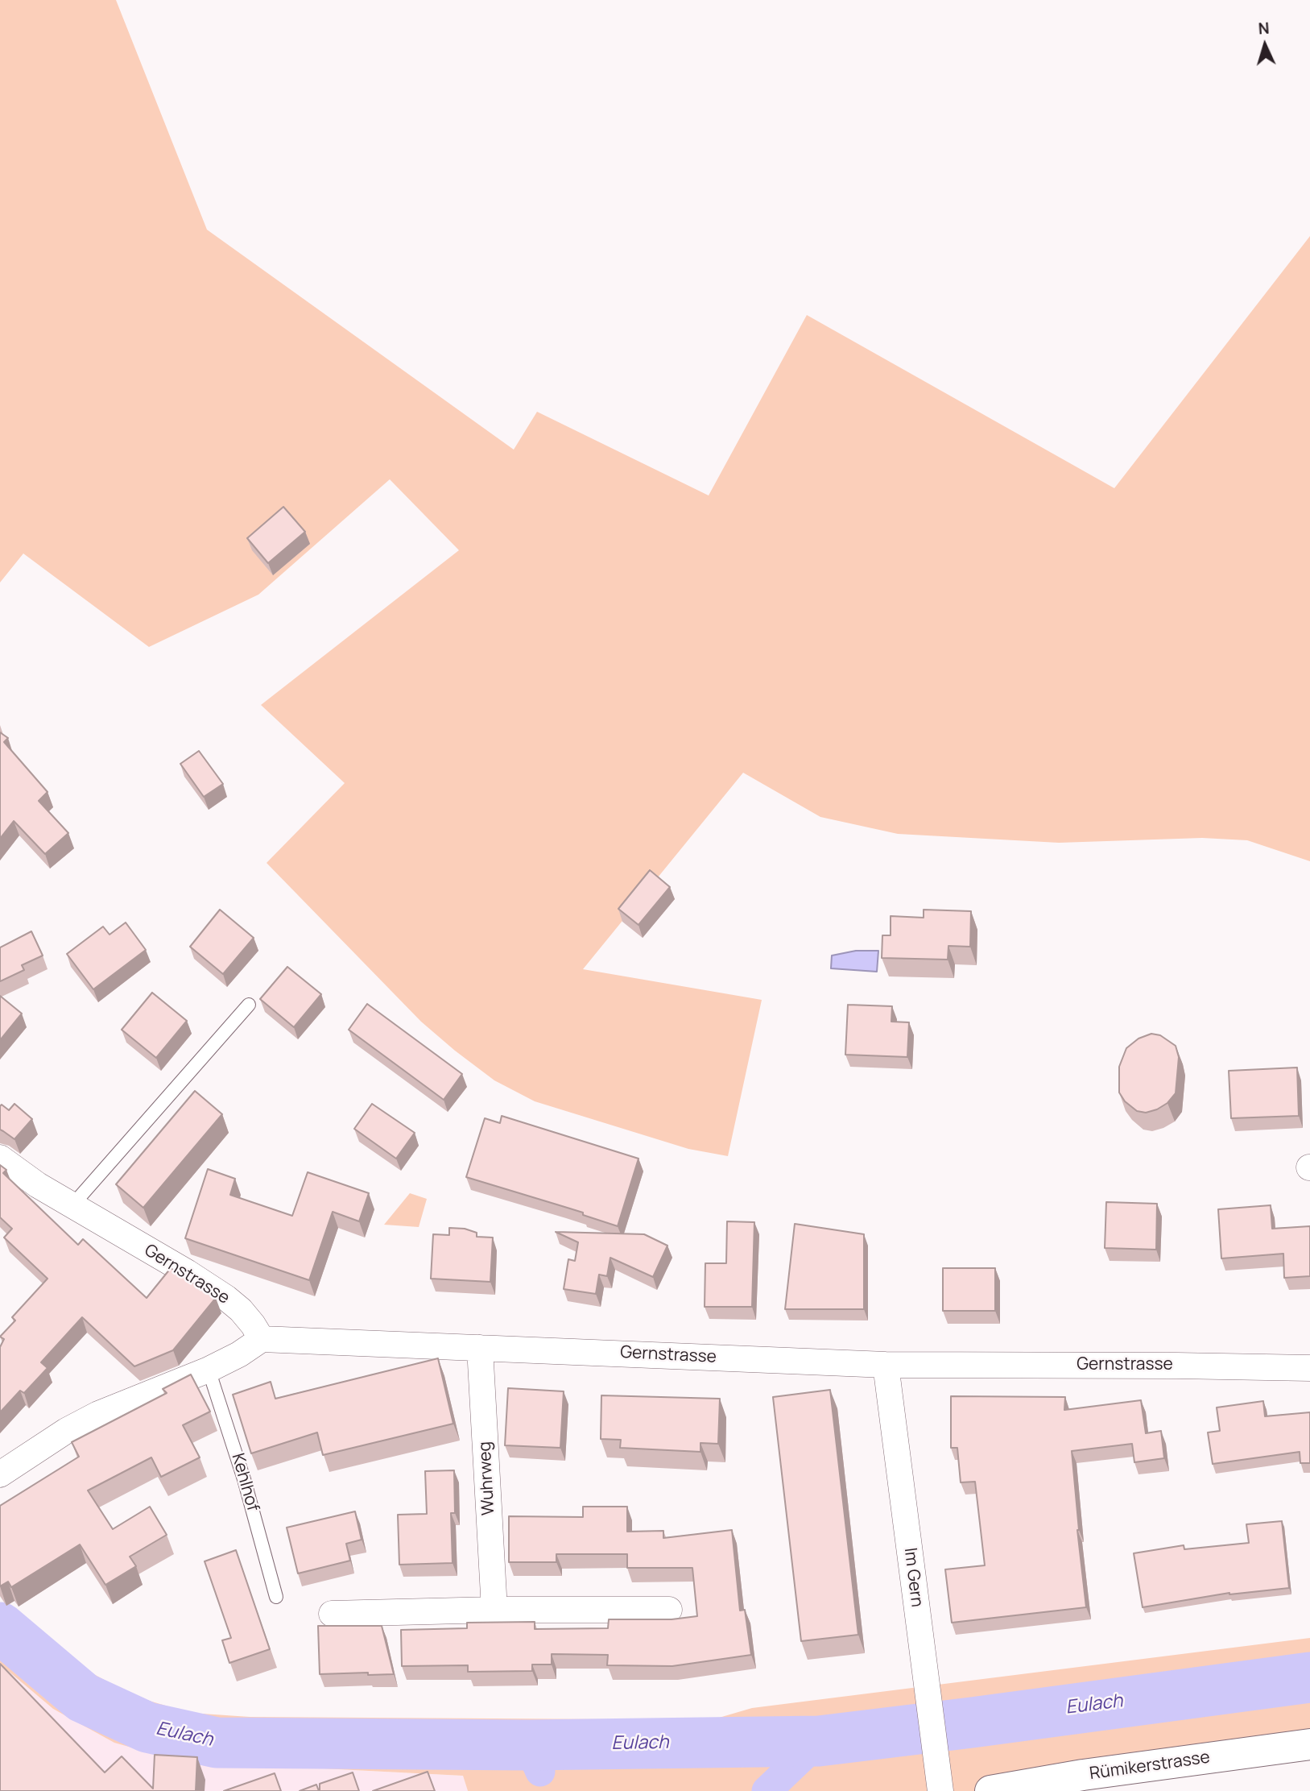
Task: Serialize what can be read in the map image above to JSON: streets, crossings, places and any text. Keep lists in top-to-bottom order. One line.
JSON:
{"streets":{"main road":["Rümikerstrasse"],"street":["Gernstrasse","Wuhrweg","Im Gern"],"lane":["Kehlhof"]},"crossings":[["Gernstrasse","Wuhrweg"],["Gernstrasse","Im Gern"]],"water":["Eulach"],"north":"top"}
